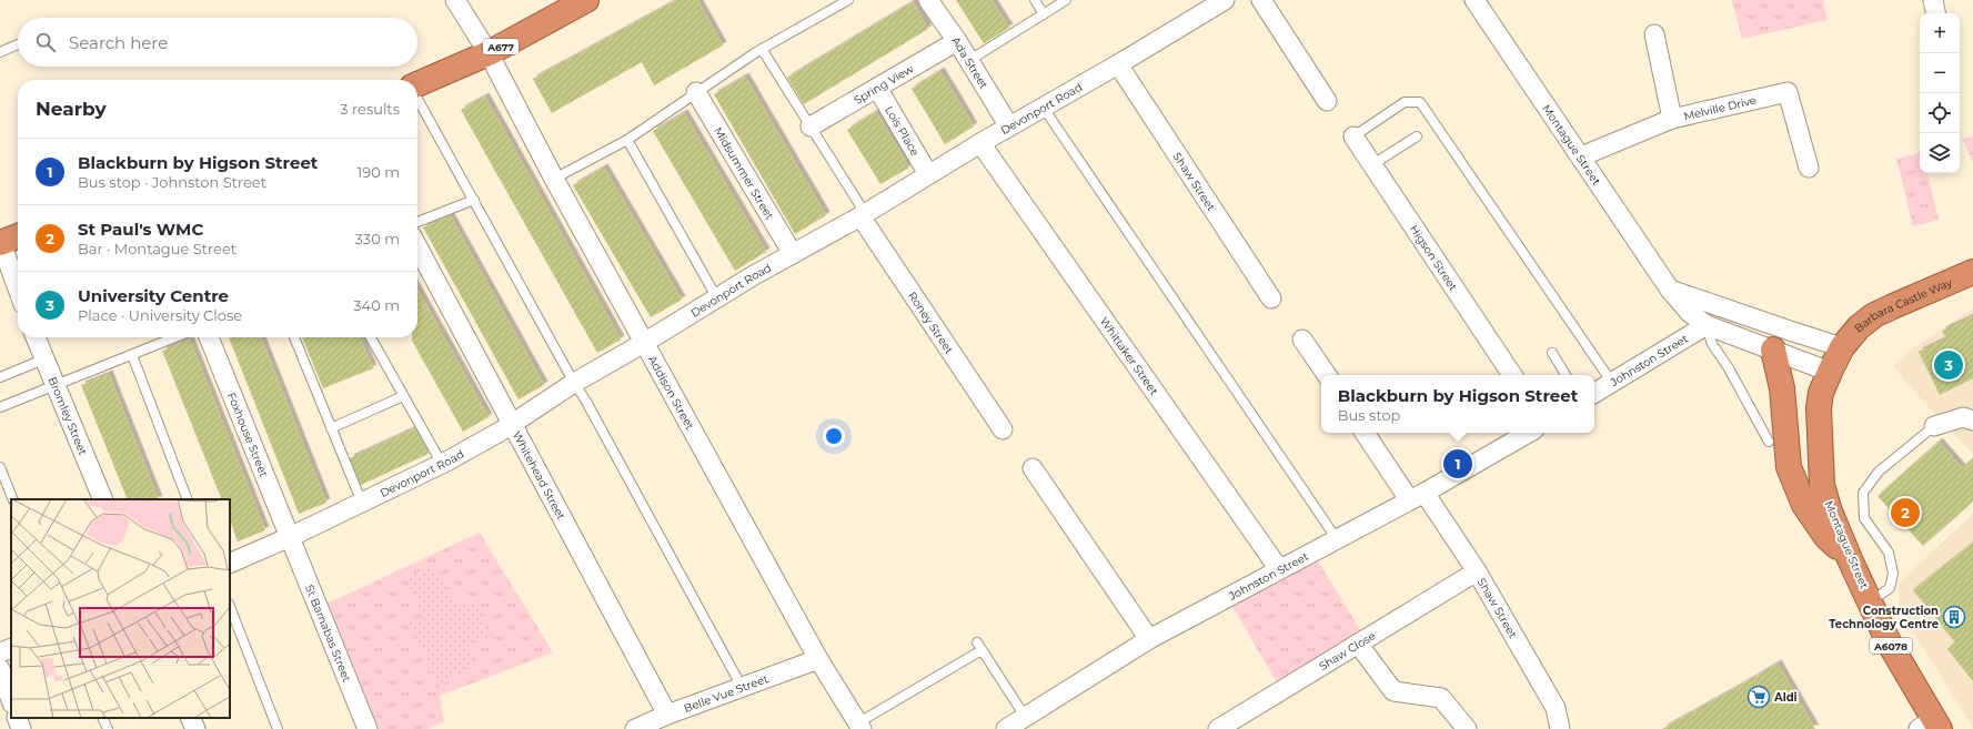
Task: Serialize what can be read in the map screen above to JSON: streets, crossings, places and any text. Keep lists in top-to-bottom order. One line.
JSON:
{"streets":{"highway":["A677","Montague Street","Barbara Castle Way","A6078"],"street":["Ada Street","Spring View","Devonport Road","Melville Drive","Lois Place","Midsummer Street","Shaw Street","Higson Street","Roney Street","Whittaker Street","Johnston Street","Addison Street","Bromley Street","Foxhouse Street","Whitehead Street","St Barnabas Street","Shaw Close","Belle Vue Street"]},"crossings":[["A677","Addison Street"],["Ada Street","Spring View"],["Ada Street","Devonport Road"],["Spring View","Lois Place"],["Devonport Road","Lois Place"],["Devonport Road","Midsummer Street"],["Devonport Road","Shaw Street"],["Devonport Road","Roney Street"],["Devonport Road","Whittaker Street"],["Devonport Road","Addison Street"],["Devonport Road","Foxhouse Street"],["Devonport Road","Whitehead Street"],["Devonport Road","St Barnabas Street"],["Melville Drive","Montague Street"],["Montague Street","Barbara Castle Way"],["Montague Street","Johnston Street"],["Shaw Street","Johnston Street"],["Shaw Street","Shaw Close"],["Whittaker Street","Johnston Street"],["Addison Street","Belle Vue Street"],["Foxhouse Street","St Barnabas Street"],["Whitehead Street","Belle Vue Street"]],"places":{"building":["Construction Technology Centre"],"supermarket":["Aldi"]},"page":{"map_buttons":["+","−"],"search":"Search here","heading":["Nearby","3 results"],"list":[{"mark":"1","name":"Blackburn by Higson Street","note":"Bus stop · Johnston Street","value":"190 m"},{"mark":"2","name":"St Paul's WMC","note":"Bar · Montague Street","value":"330 m"},{"mark":"3","name":"University Centre","note":"Place · University Close","value":"340 m"}],"pins":["3","1","2"],"popup":["Blackburn by Higson Street","Bus stop"]}}
